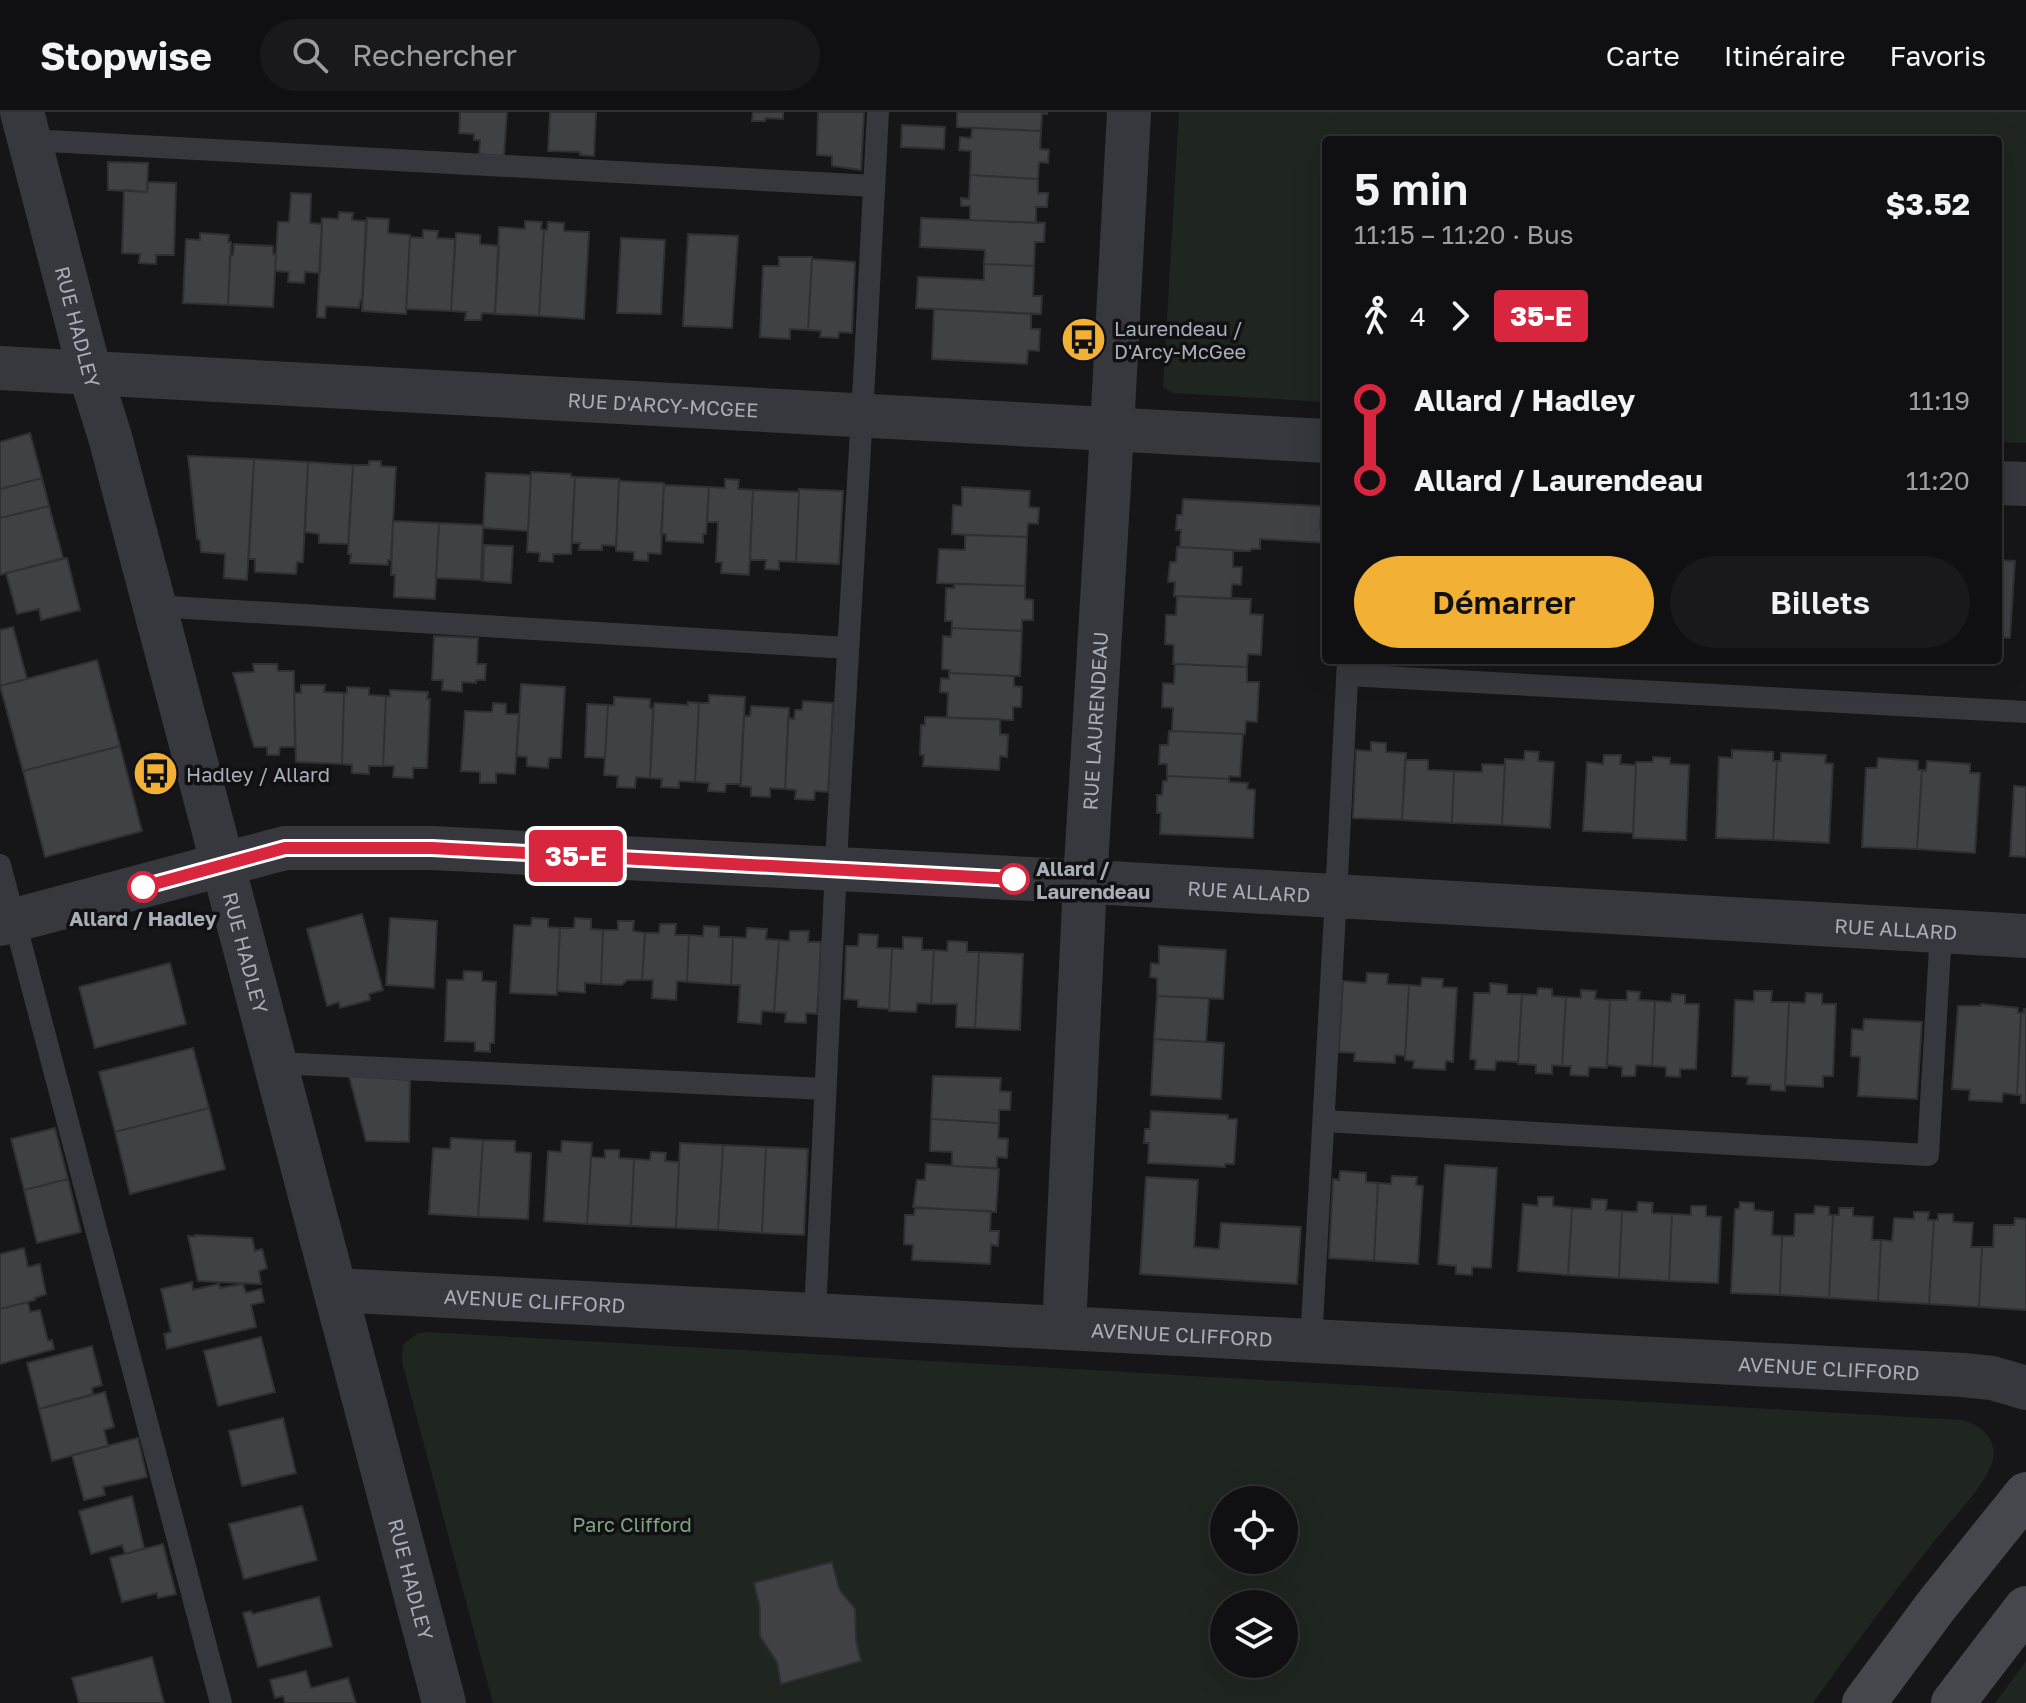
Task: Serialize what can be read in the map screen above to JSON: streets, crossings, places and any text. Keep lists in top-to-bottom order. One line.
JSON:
{"streets":{"street":["RUE HADLEY","RUE D'ARCY-MCGEE","RUE LAURENDEAU","RUE ALLARD","AVENUE CLIFFORD"]},"crossings":[["RUE HADLEY","RUE D'ARCY-MCGEE"],["RUE HADLEY","RUE ALLARD"],["RUE HADLEY","AVENUE CLIFFORD"],["RUE D'ARCY-MCGEE","RUE LAURENDEAU"],["RUE LAURENDEAU","RUE ALLARD"],["RUE LAURENDEAU","AVENUE CLIFFORD"]],"parks":["Parc Clifford"],"places":{"bus stop":["Laurendeau / D'Arcy-McGee","Hadley / Allard"],"other":["Allard / Laurendeau","Allard / Hadley"]},"lines":["bus line 35-E"],"page":{"header":"Stopwise","search":"Rechercher","nav":["Carte","Itinéraire","Favoris"],"on_map":"35-E","heading":["5 min","11:15 – 11:20 · Bus","$3.52"],"legs":["4","35-E"],"list":[{"name":"Allard / Hadley","value":"11:19"},{"name":"Allard / Laurendeau","value":"11:20"}],"buttons":["Démarrer","Billets"]}}
